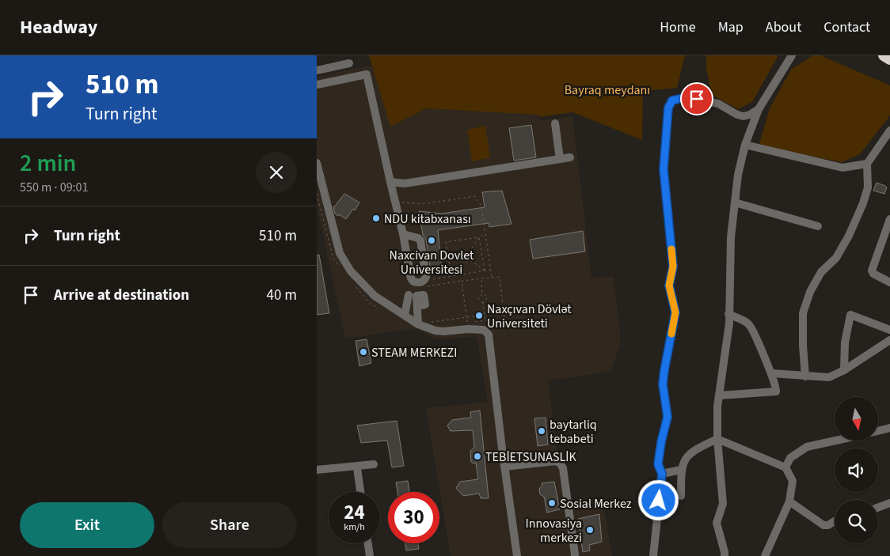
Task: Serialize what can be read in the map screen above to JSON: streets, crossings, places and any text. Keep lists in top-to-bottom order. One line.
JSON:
{"parks":["Bayraq meydanı"],"places":["NDU kitabxanası","Naxcivan Dovlet Universitesi","Naxçıvan Dövlət Universiteti","STEAM MERKEZI","baytarliq tebabeti","TEBİETSUNASLİK","Sosial Merkez","Innovasiya merkezi"],"north":"bottom","page":{"header":"Headway","nav":["Home","Map","About","Contact"],"turn":["510 m","Turn right"],"heading":["2 min","550 m · 09:01"],"list":[{"name":"Turn right","value":"510 m"},{"name":"Arrive at destination","value":"40 m"}],"speed":"24 km/h","limit":"30","buttons":["Exit","Share"]}}
